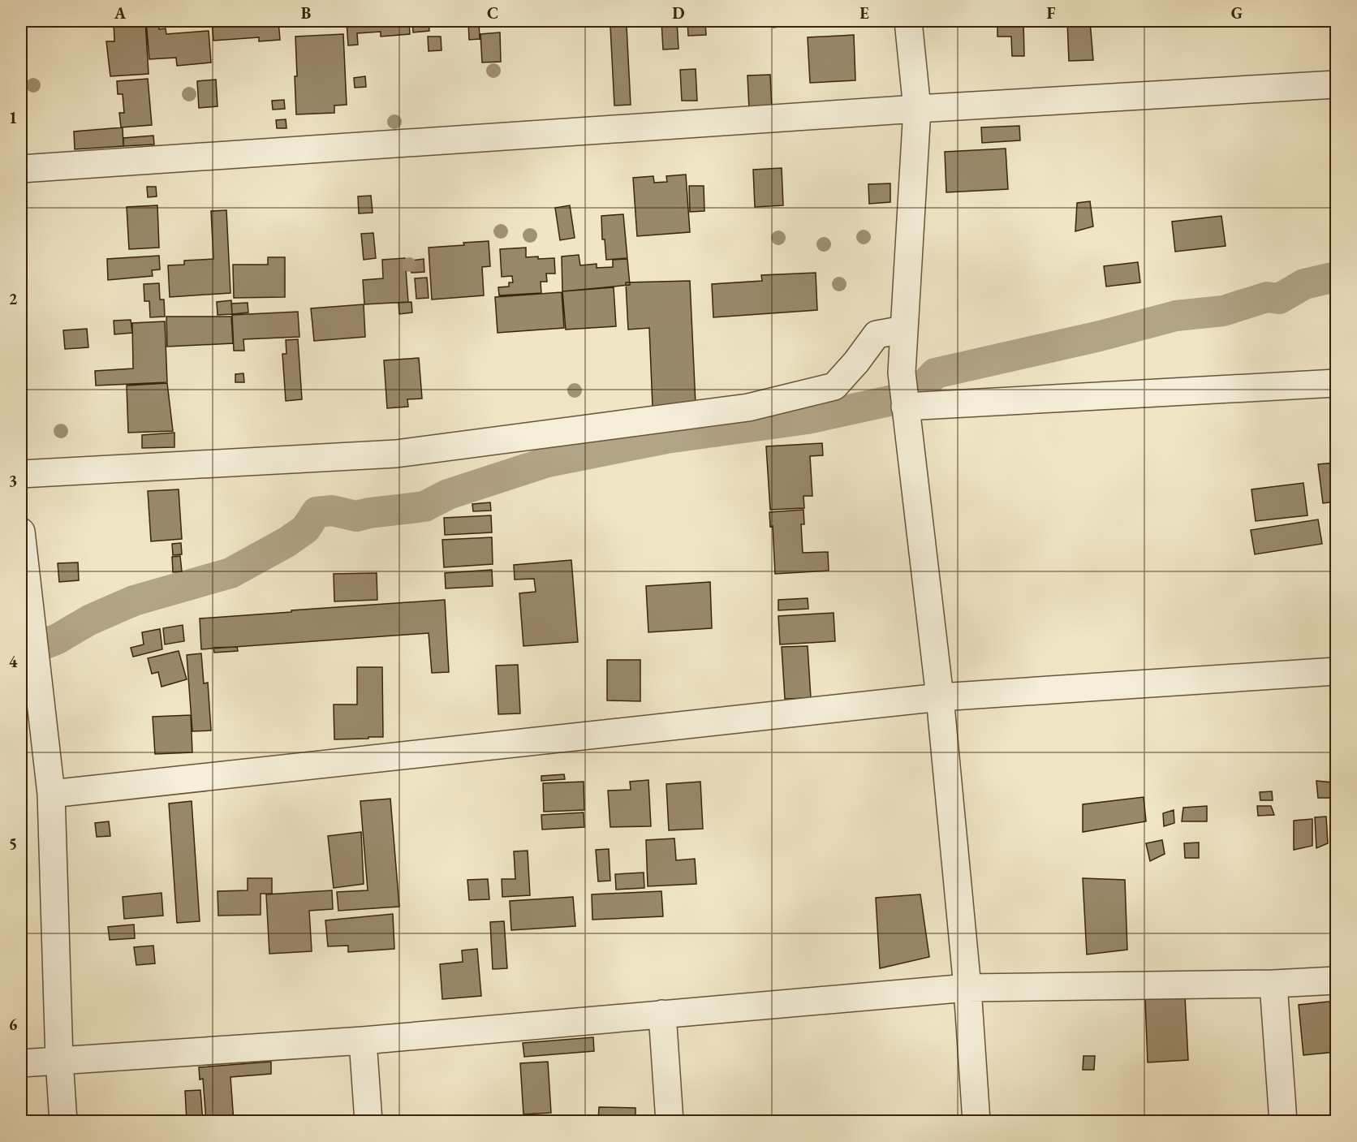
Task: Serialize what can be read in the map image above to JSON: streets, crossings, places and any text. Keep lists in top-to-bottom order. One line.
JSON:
{"grid":{"columns":["A","B","C","D","E","F","G"],"rows":["1","2","3","4","5","6"]}}
